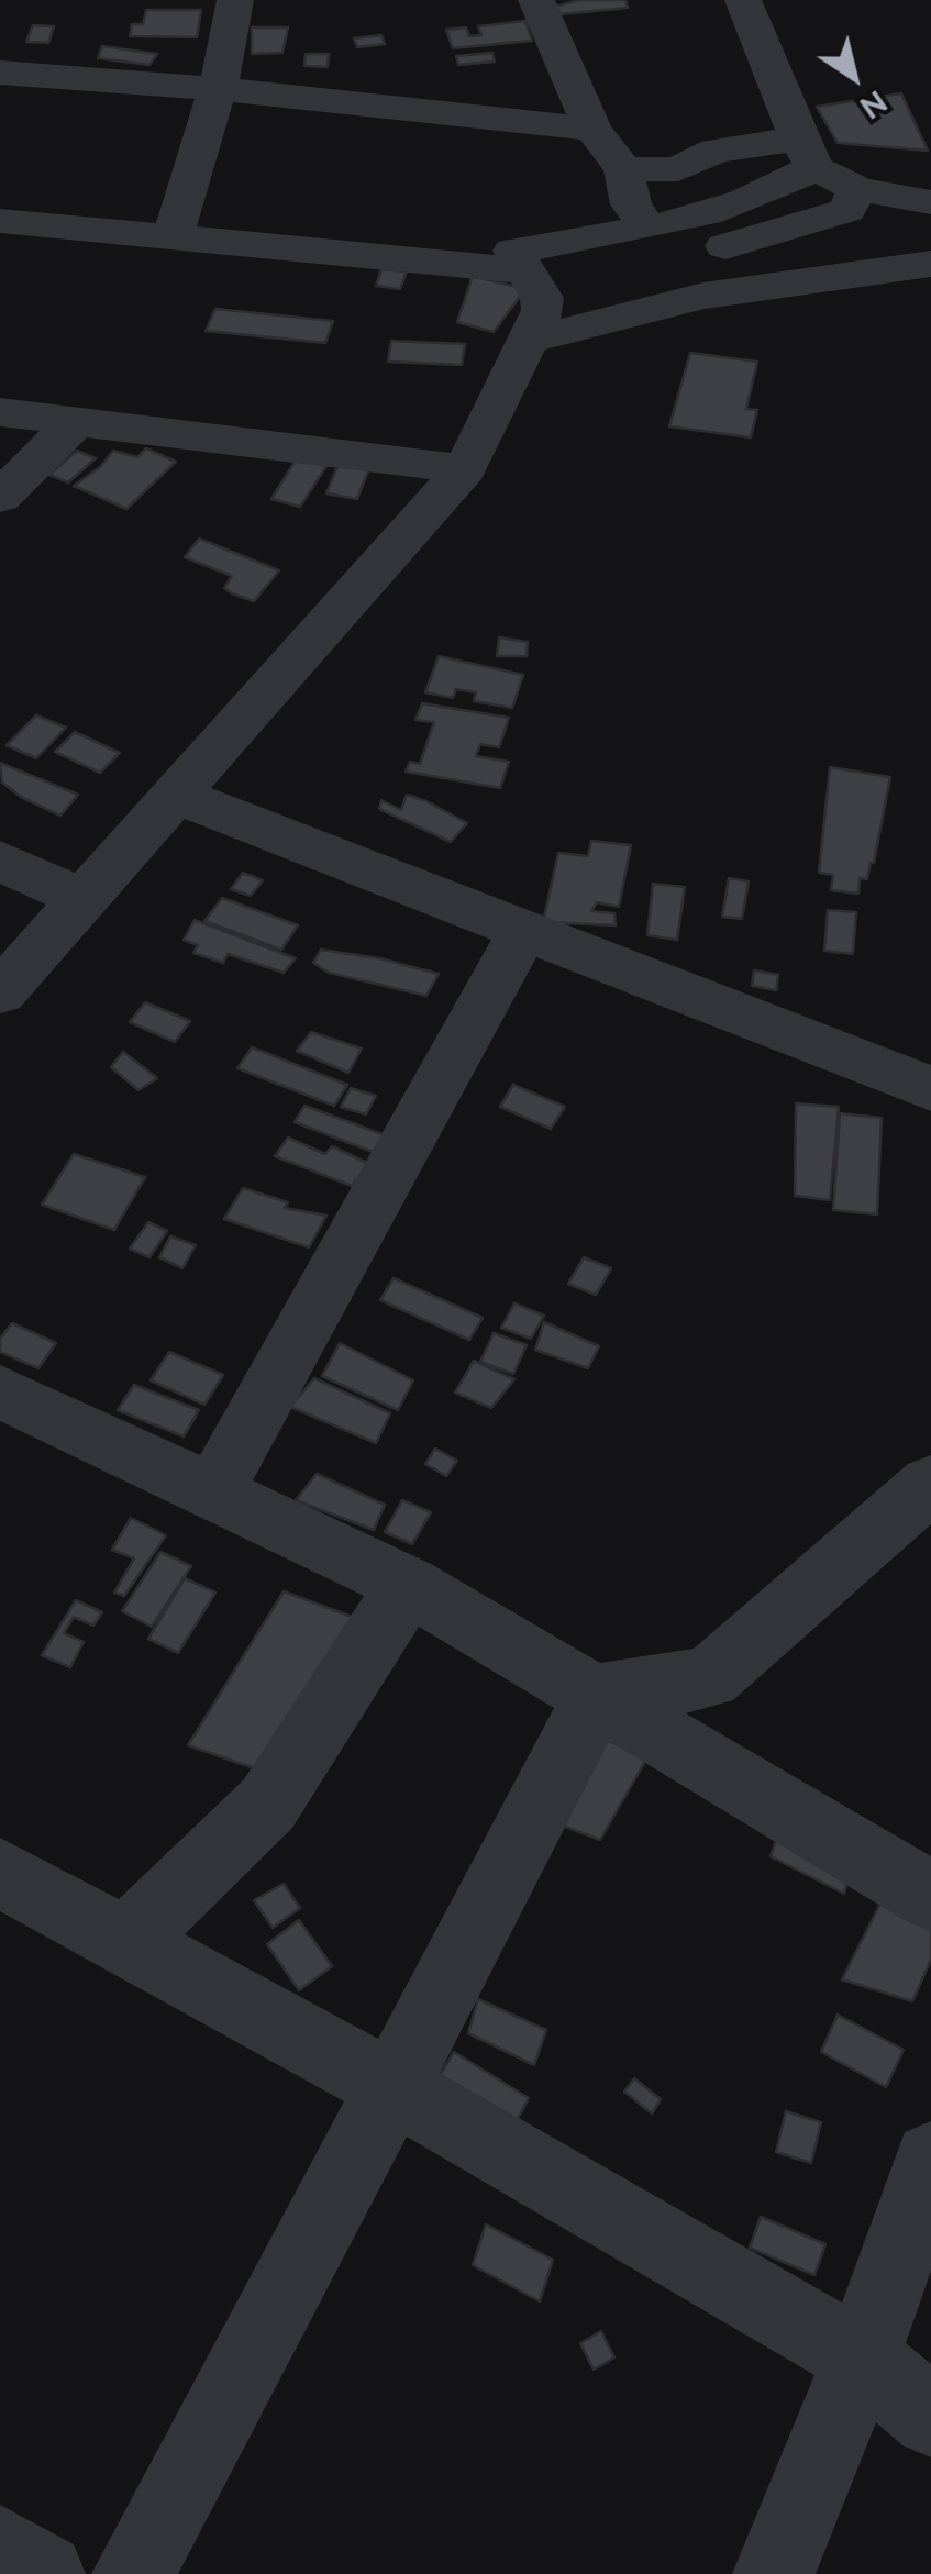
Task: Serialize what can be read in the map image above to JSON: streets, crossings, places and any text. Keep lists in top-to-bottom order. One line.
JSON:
{"north":"bottom right"}
